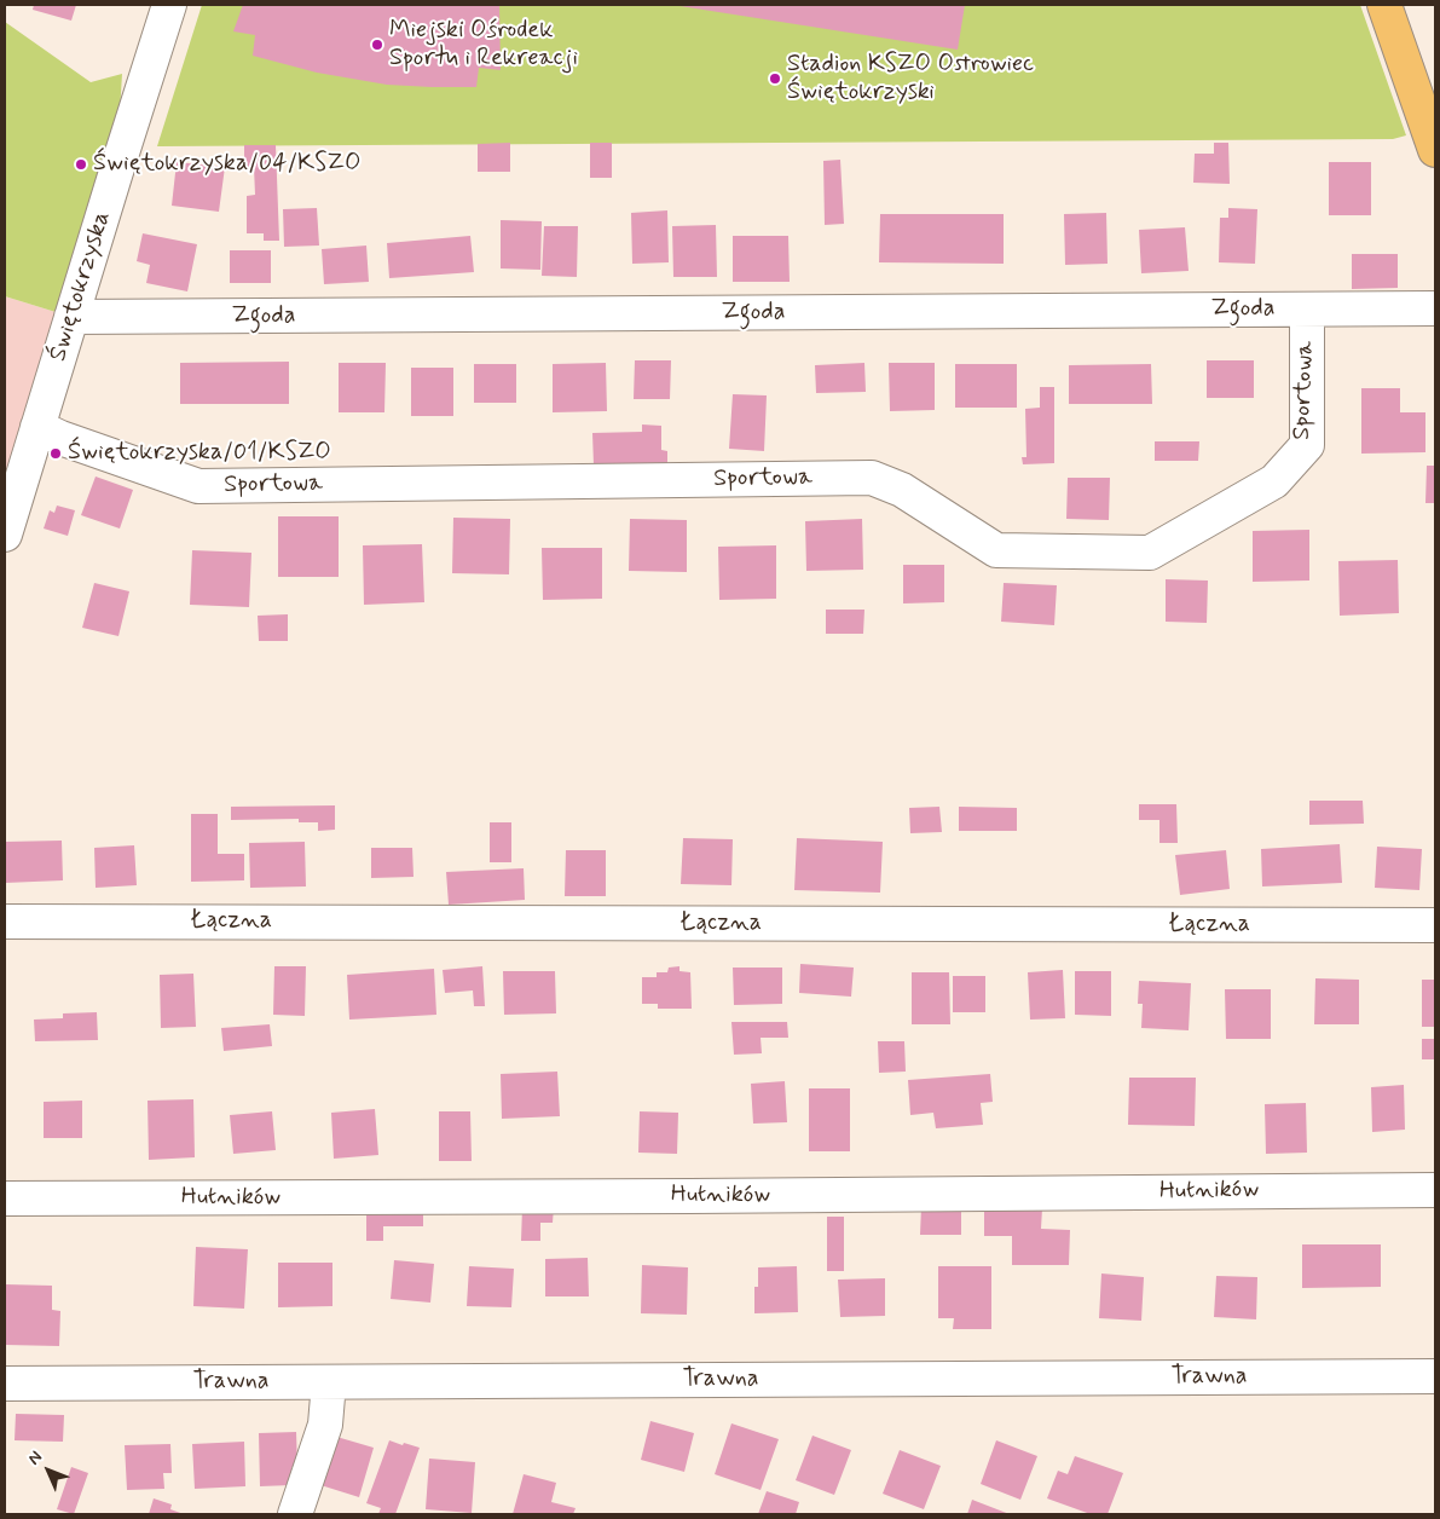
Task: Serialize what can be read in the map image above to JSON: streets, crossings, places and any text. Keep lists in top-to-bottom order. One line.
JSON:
{"streets":{"street":["Świętokrzyska","Zgoda","Sportowa","Łączna","Hutników","Trawna"]},"crossings":[["Świętokrzyska","Zgoda"],["Świętokrzyska","Sportowa"],["Zgoda","Sportowa"]],"places":["Miejski Ośrodek Sportu i Rekreacji","Stadion KSZO Ostrowiec Świętokrzyski","Świętokrzyska/04/KSZO","Świętokrzyska/01/KSZO"],"north":"top left"}
